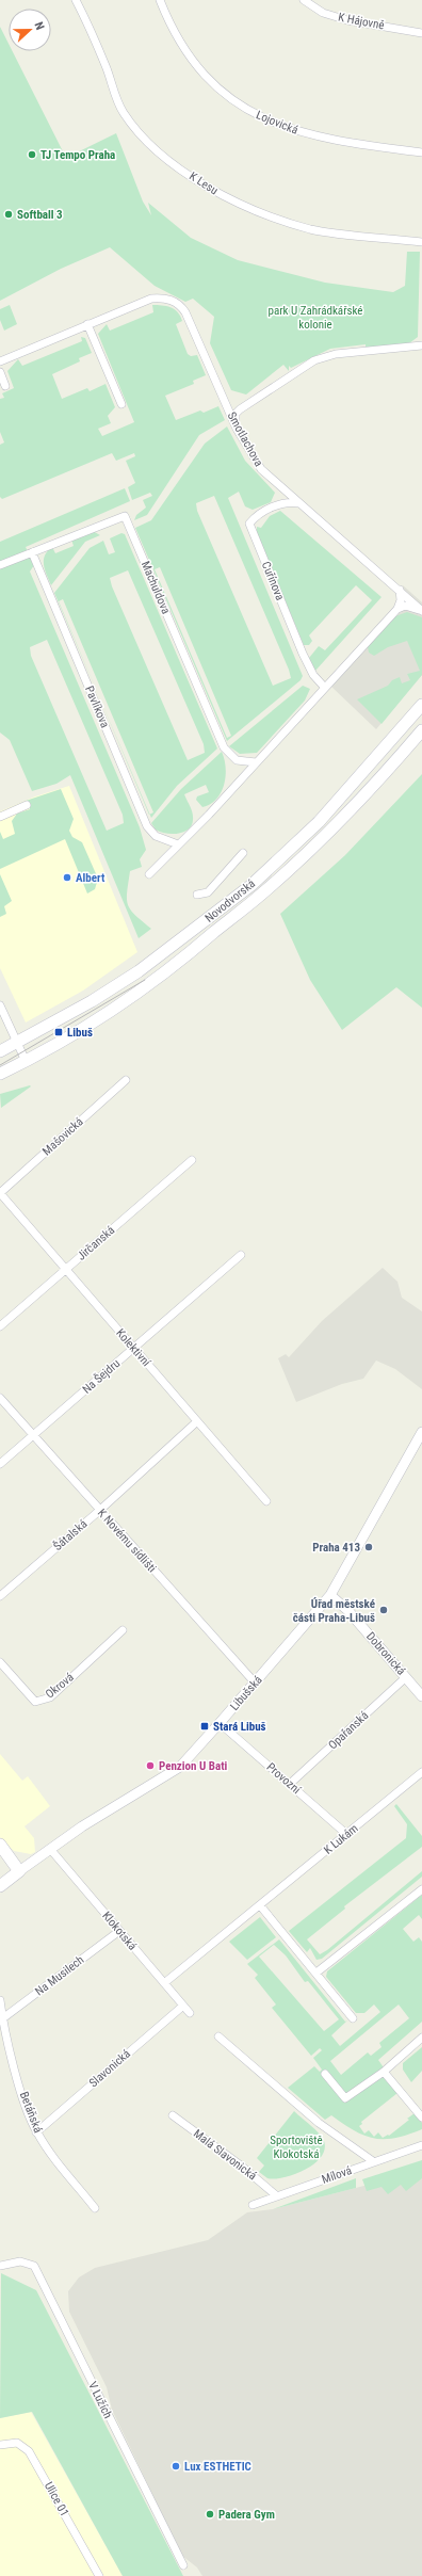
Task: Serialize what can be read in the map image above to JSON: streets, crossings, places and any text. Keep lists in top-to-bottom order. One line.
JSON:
{"streets":{"main road":["Novodvorská","Libušská"],"street":["K Hájovně","Lojovická","K Lesu","Smotlachova","Cuřínova","Machuldova","Pavlíkova","Mašovická","Jirčanská","Kolektivní","Na Šejdru","Šátalská","K Novému sídlišti","Dobronická","Okrová","Opařanská","Provozní","K Lukám","Klokotská","Na Musilech","Slavonická","Betáňská","Malá Slavonická","Mílová","V Lužích","Ulice 01"]},"crossings":[["Smotlachova","Cuřínova"],["Machuldova","Pavlíkova"],["Mašovická","Kolektivní"],["Jirčanská","Kolektivní"],["Kolektivní","Na Šejdru"],["Kolektivní","Šátalská"],["Na Šejdru","K Novému sídlišti"],["Šátalská","K Novému sídlišti"],["K Novému sídlišti","Libušská"],["Dobronická","Libušská"],["Dobronická","Opařanská"],["Libušská","Provozní"],["Libušská","Klokotská"],["Opařanská","Provozní"],["Provozní","K Lukám"],["K Lukám","Klokotská"],["Klokotská","Na Musilech"],["Klokotská","Slavonická"],["Na Musilech","Betáňská"],["Slavonická","Betáňská"],["Malá Slavonická","Mílová"]],"parks":["park U Zahrádkářské kolonie","Sportoviště Klokotská"],"places":{"other":["TJ Tempo Praha","Softball 3","Albert","Praha 413","Úřad městské části Praha-Libuš","Penzion U Bati","Lux ESTHETIC","Padera Gym"],"transit":["Libuš","Stará Libuš"]},"north":"right"}
